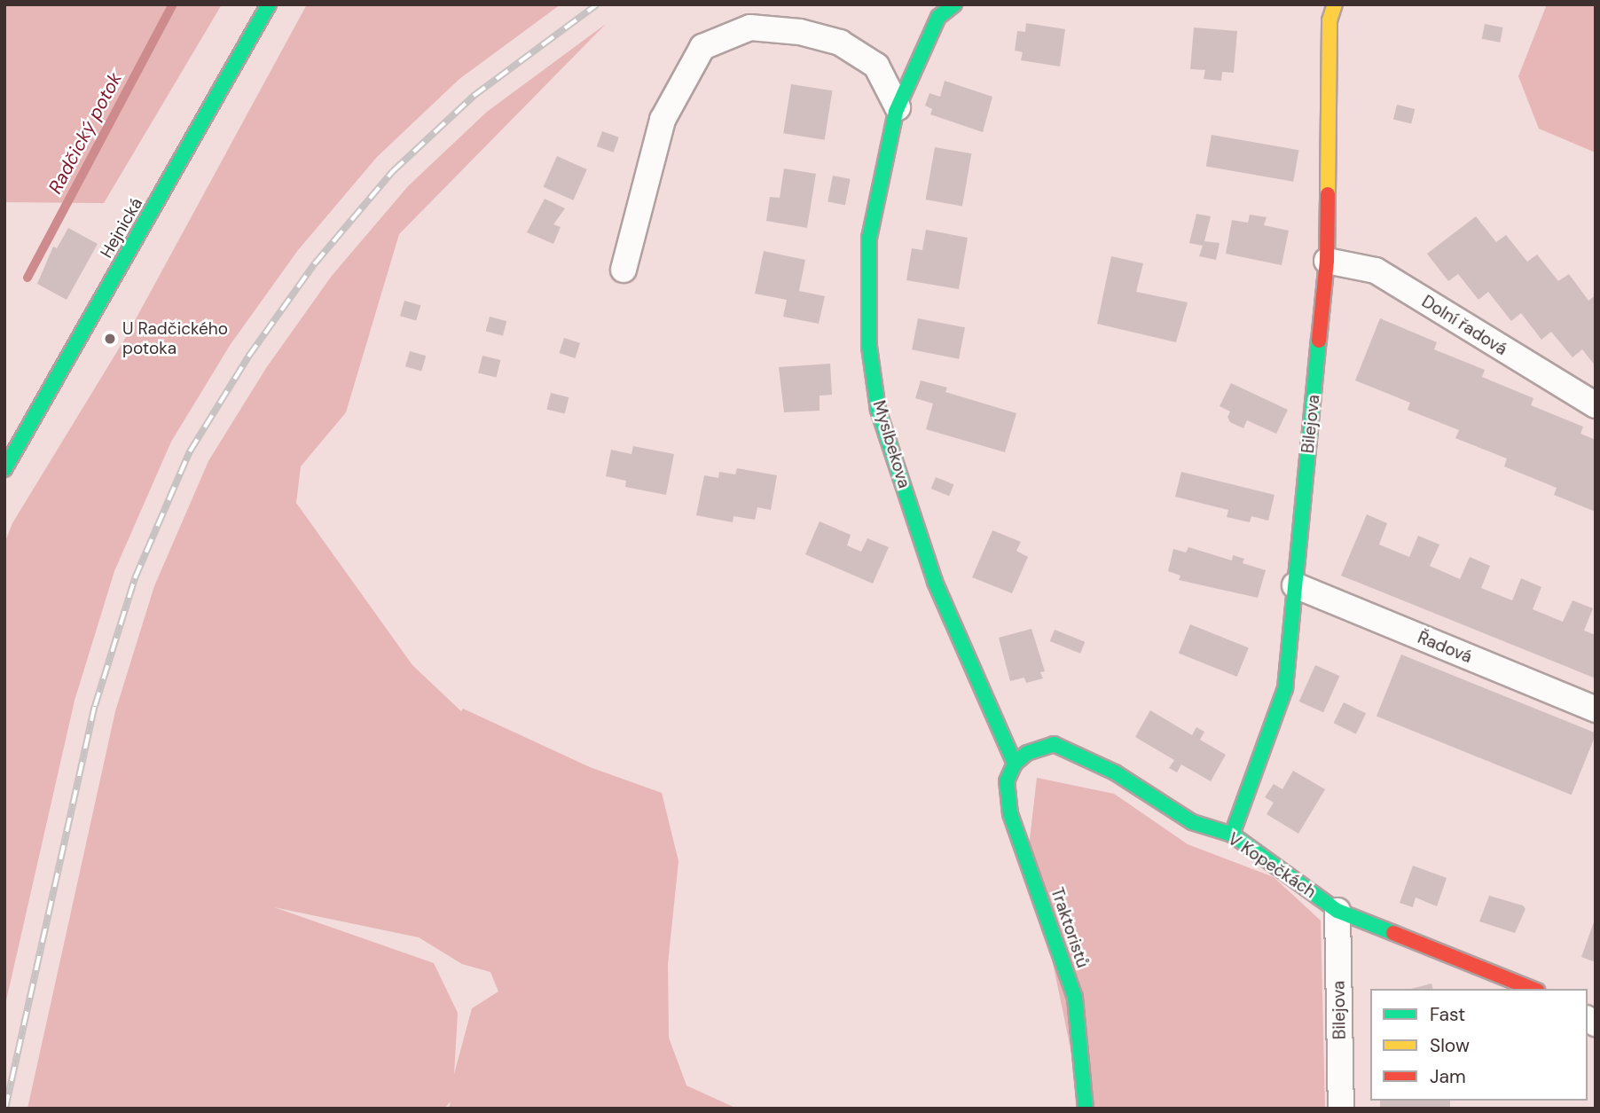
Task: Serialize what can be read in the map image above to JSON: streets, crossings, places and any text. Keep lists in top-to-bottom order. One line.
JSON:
{"streets":{"street":["Hejnická","Dolní řadová","Bilejova","Myslbekova","Řadová","V Kopečkách","Traktoristů"]},"crossings":[["Dolní řadová","Bilejova"],["Bilejova","Řadová"],["Bilejova","V Kopečkách"],["Myslbekova","V Kopečkách"],["Myslbekova","Traktoristů"],["V Kopečkách","Traktoristů"]],"water":["Radčický potok"],"places":["U Radčického potoka"],"legend":["Fast","Slow","Jam"]}
